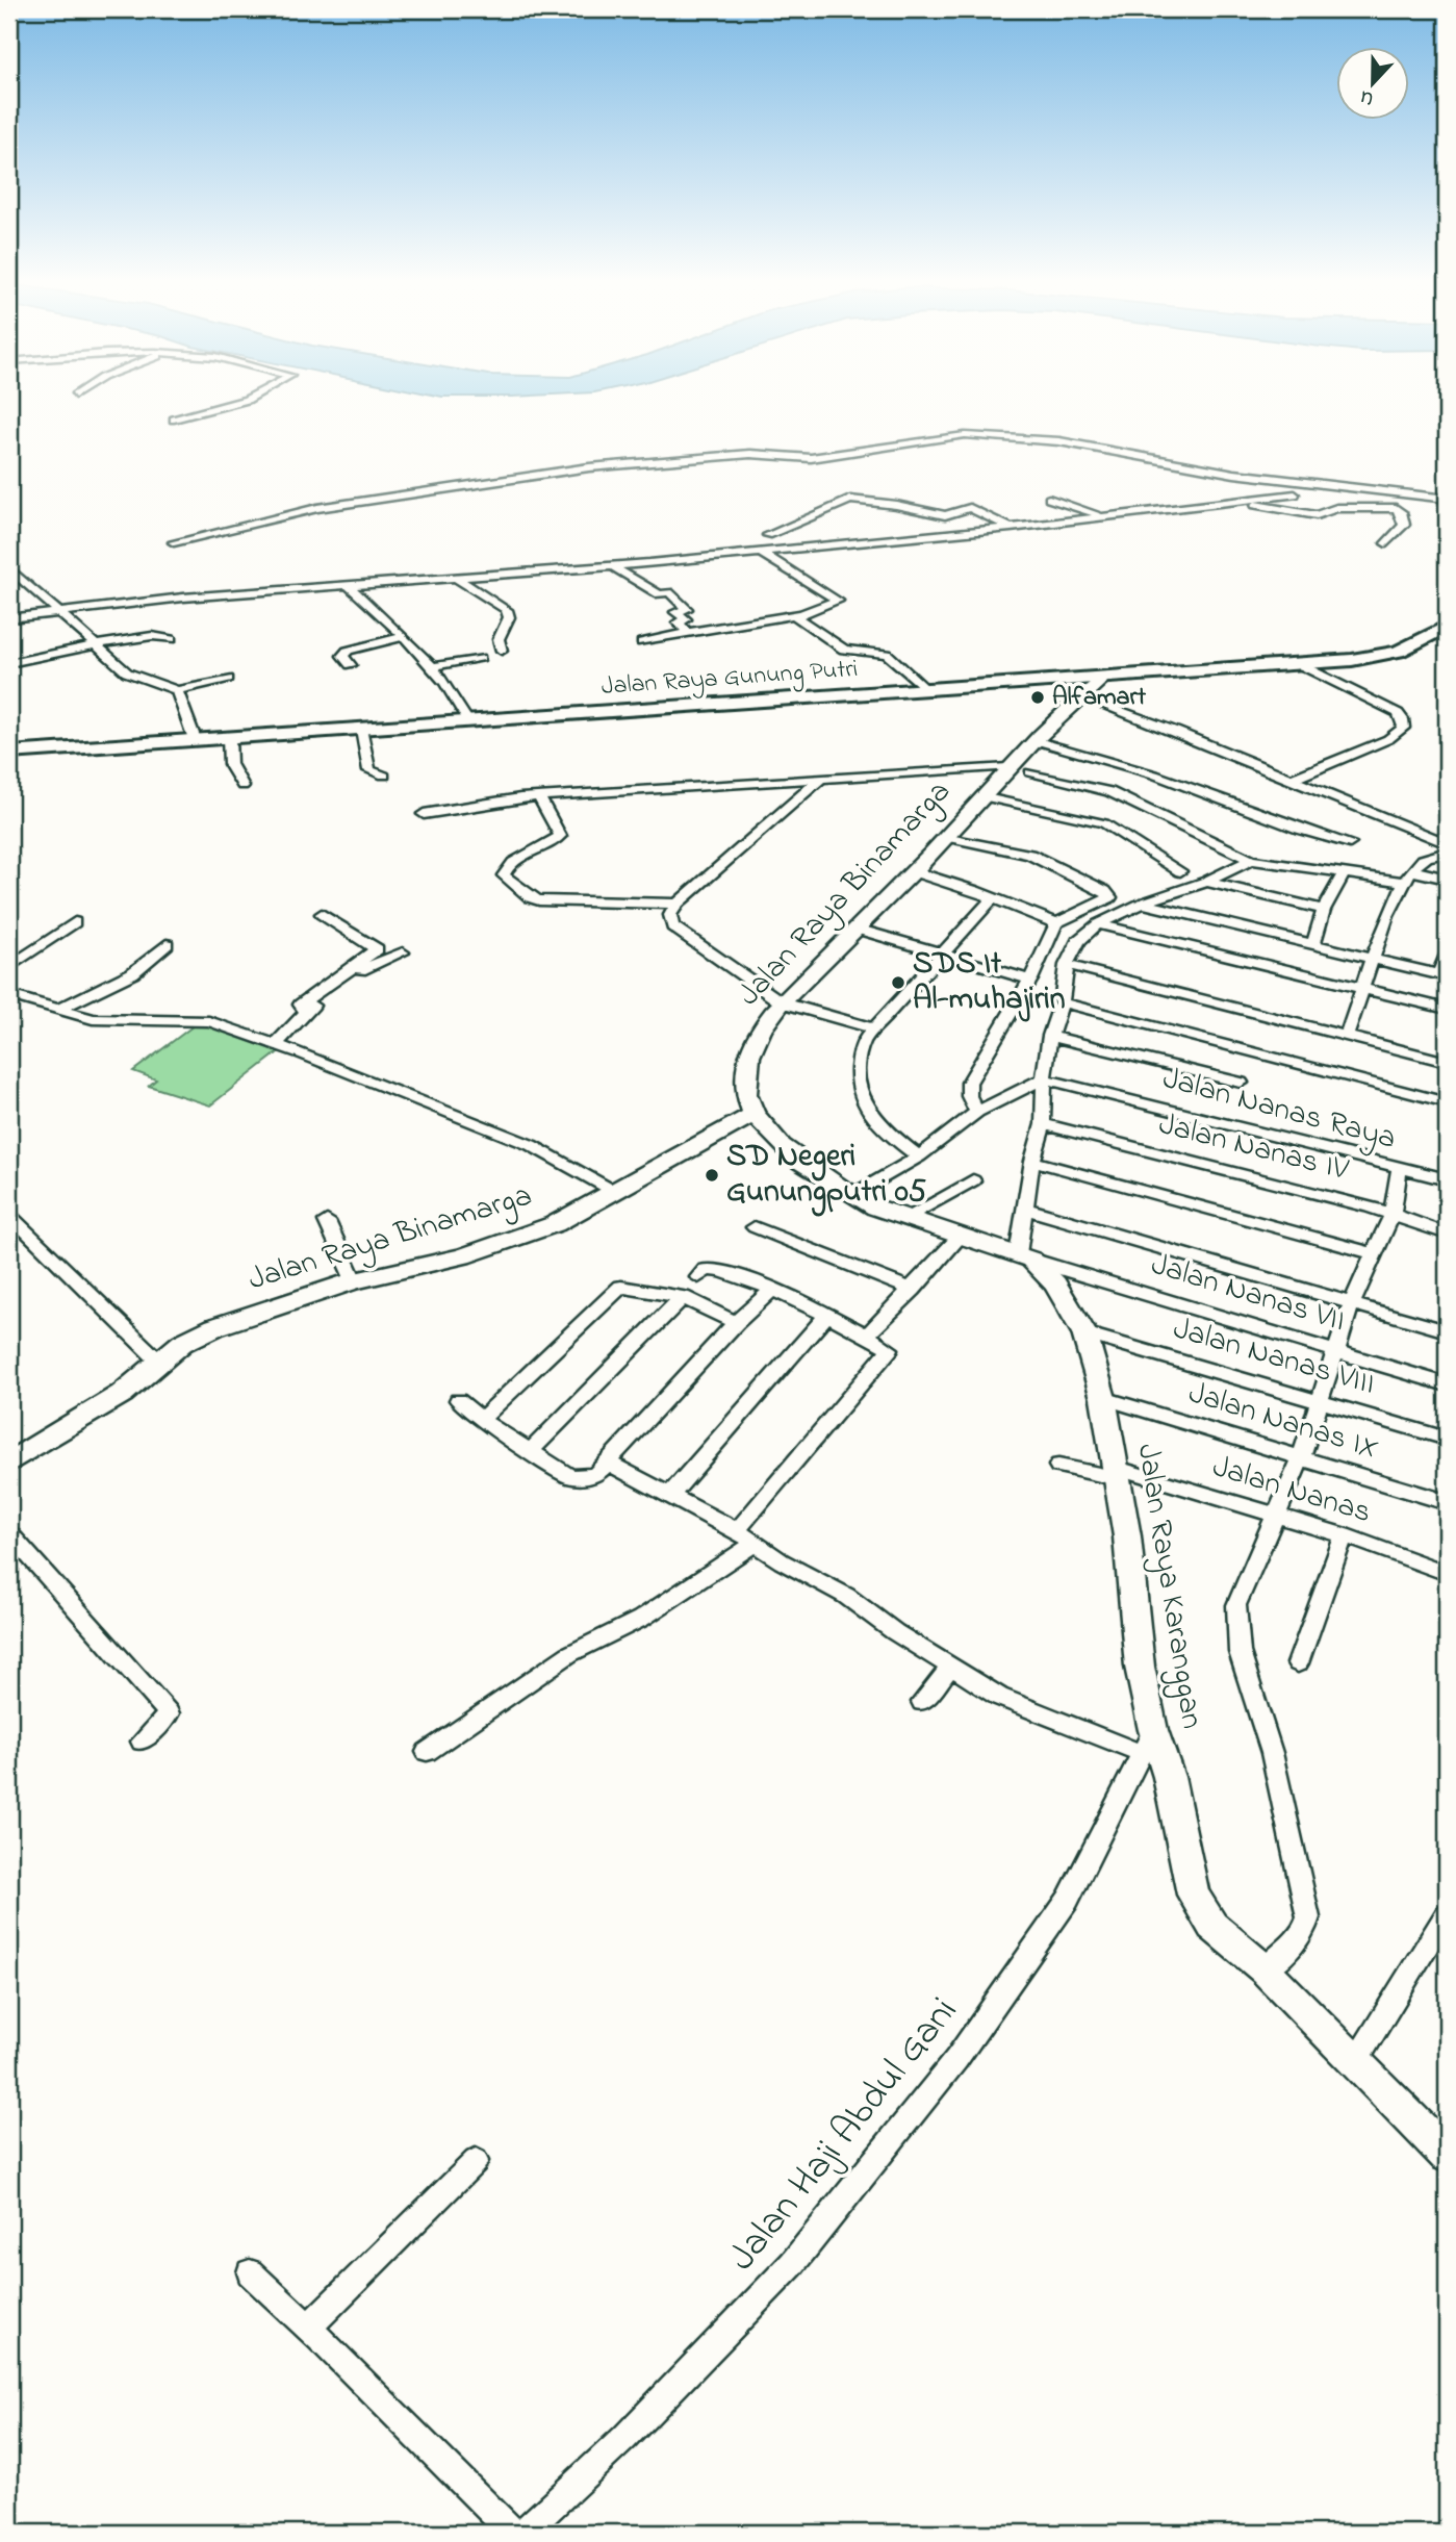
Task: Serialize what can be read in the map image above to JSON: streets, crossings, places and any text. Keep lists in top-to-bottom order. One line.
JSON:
{"streets":{"main road":["Jalan Raya Gunung Putri"],"street":["Jalan Raya Binamarga","Jalan Nanas Raya","Jalan Nanas IV","Jalan Nanas VII","Jalan Nanas VIII","Jalan Nanas IX","Jalan Nanas","Jalan Raya Karanggan","Jalan Haji Abdul Gani"]},"crossings":[["Jalan Raya Gunung Putri","Jalan Raya Binamarga"],["Jalan Raya Binamarga","Jalan Raya Karanggan"],["Jalan Nanas Raya","Jalan Nanas IV"],["Jalan Nanas Raya","Jalan Nanas VII"],["Jalan Nanas Raya","Jalan Nanas VIII"],["Jalan Nanas Raya","Jalan Nanas IX"],["Jalan Nanas Raya","Jalan Nanas"],["Jalan Nanas Raya","Jalan Raya Karanggan"],["Jalan Nanas VII","Jalan Raya Karanggan"],["Jalan Nanas VIII","Jalan Raya Karanggan"],["Jalan Nanas IX","Jalan Raya Karanggan"],["Jalan Nanas","Jalan Raya Karanggan"],["Jalan Raya Karanggan","Jalan Haji Abdul Gani"]],"places":["Alfamart","SDS It Al-muhajirin","SD Negeri Gunungputri 05"],"north":"bottom"}
